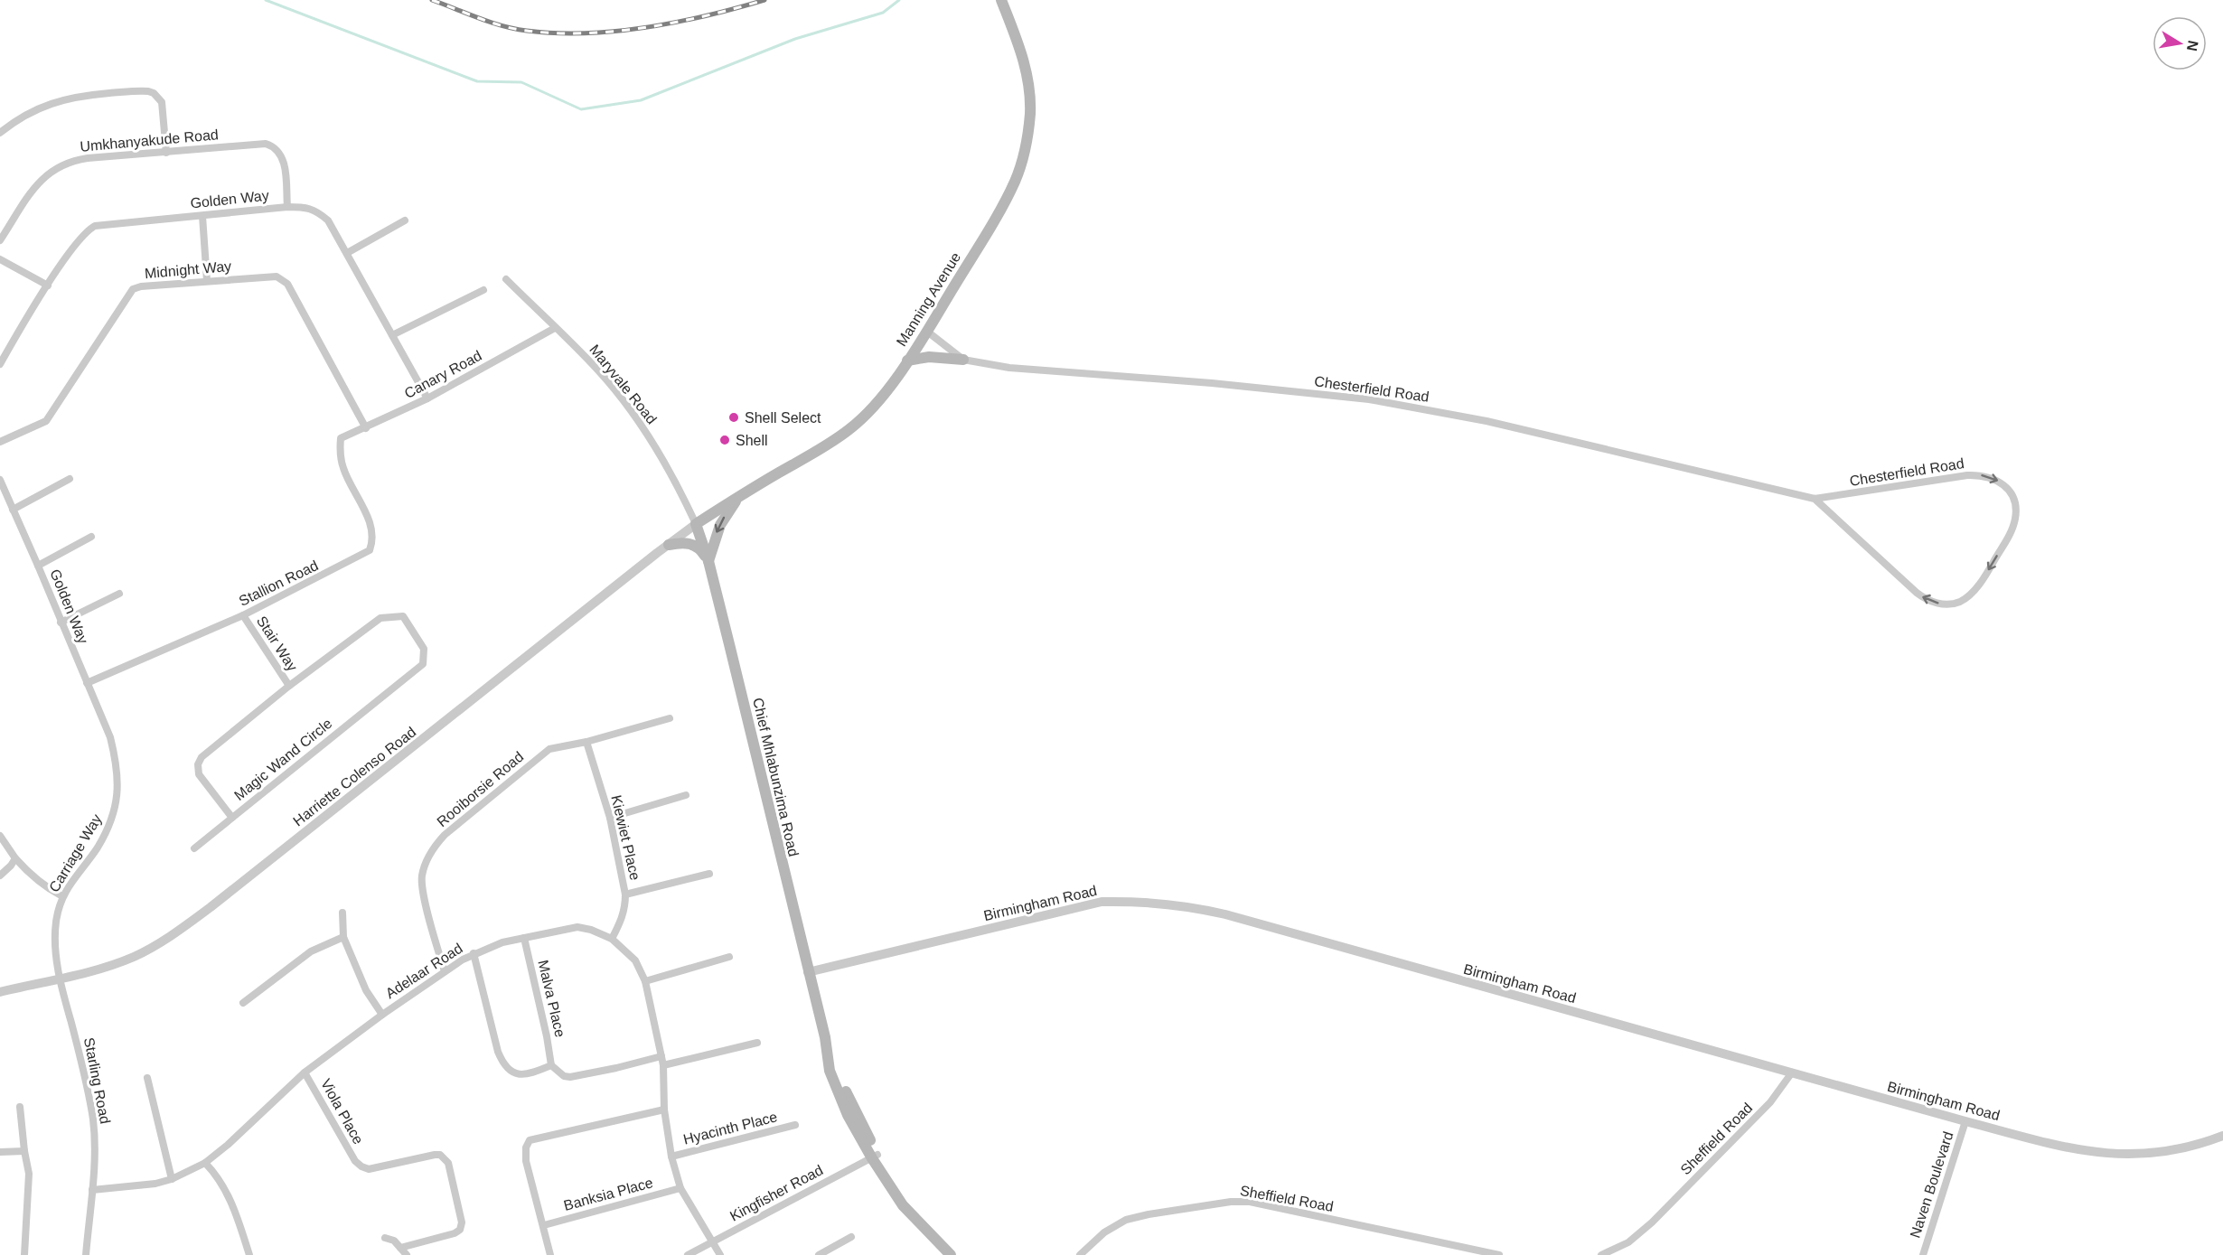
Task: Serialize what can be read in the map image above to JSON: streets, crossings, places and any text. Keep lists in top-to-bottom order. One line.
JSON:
{"streets":{"main road":["Manning Avenue","Chief Mhlabunzima Road"],"street":["Umkhanyakude Road","Golden Way","Midnight Way","Canary Road","Maryvale Road","Chesterfield Road","Stallion Road","Stair Way","Magic Wand Circle","Harriette Colenso Road","Rooiborsie Road","Kiewiet Place","Carriage Way","Birmingham Road","Adelaar Road","Malva Place","Starling Road","Viola Place","Hyacinth Place","Sheffield Road","Naven Boulevard","Kingfisher Road","Banksia Place"]},"crossings":[["Umkhanyakude Road","Golden Way"],["Golden Way","Canary Road"],["Golden Way","Stallion Road"],["Golden Way","Carriage Way"],["Midnight Way","Canary Road"],["Manning Avenue","Maryvale Road"],["Manning Avenue","Chesterfield Road"],["Manning Avenue","Harriette Colenso Road"],["Manning Avenue","Chief Mhlabunzima Road"],["Canary Road","Maryvale Road"],["Canary Road","Stallion Road"],["Maryvale Road","Harriette Colenso Road"],["Maryvale Road","Chief Mhlabunzima Road"],["Stallion Road","Stair Way"],["Stallion Road","Carriage Way"],["Stair Way","Magic Wand Circle"],["Harriette Colenso Road","Chief Mhlabunzima Road"],["Harriette Colenso Road","Carriage Way"],["Harriette Colenso Road","Starling Road"],["Chief Mhlabunzima Road","Birmingham Road"],["Chief Mhlabunzima Road","Kingfisher Road"],["Rooiborsie Road","Kiewiet Place"],["Rooiborsie Road","Adelaar Road"],["Kiewiet Place","Adelaar Road"],["Carriage Way","Starling Road"],["Birmingham Road","Sheffield Road"],["Birmingham Road","Naven Boulevard"],["Adelaar Road","Malva Place"],["Adelaar Road","Starling Road"],["Adelaar Road","Viola Place"],["Adelaar Road","Hyacinth Place"],["Adelaar Road","Kingfisher Road"],["Adelaar Road","Banksia Place"]],"places":["Shell Select","Shell"],"north":"right"}
